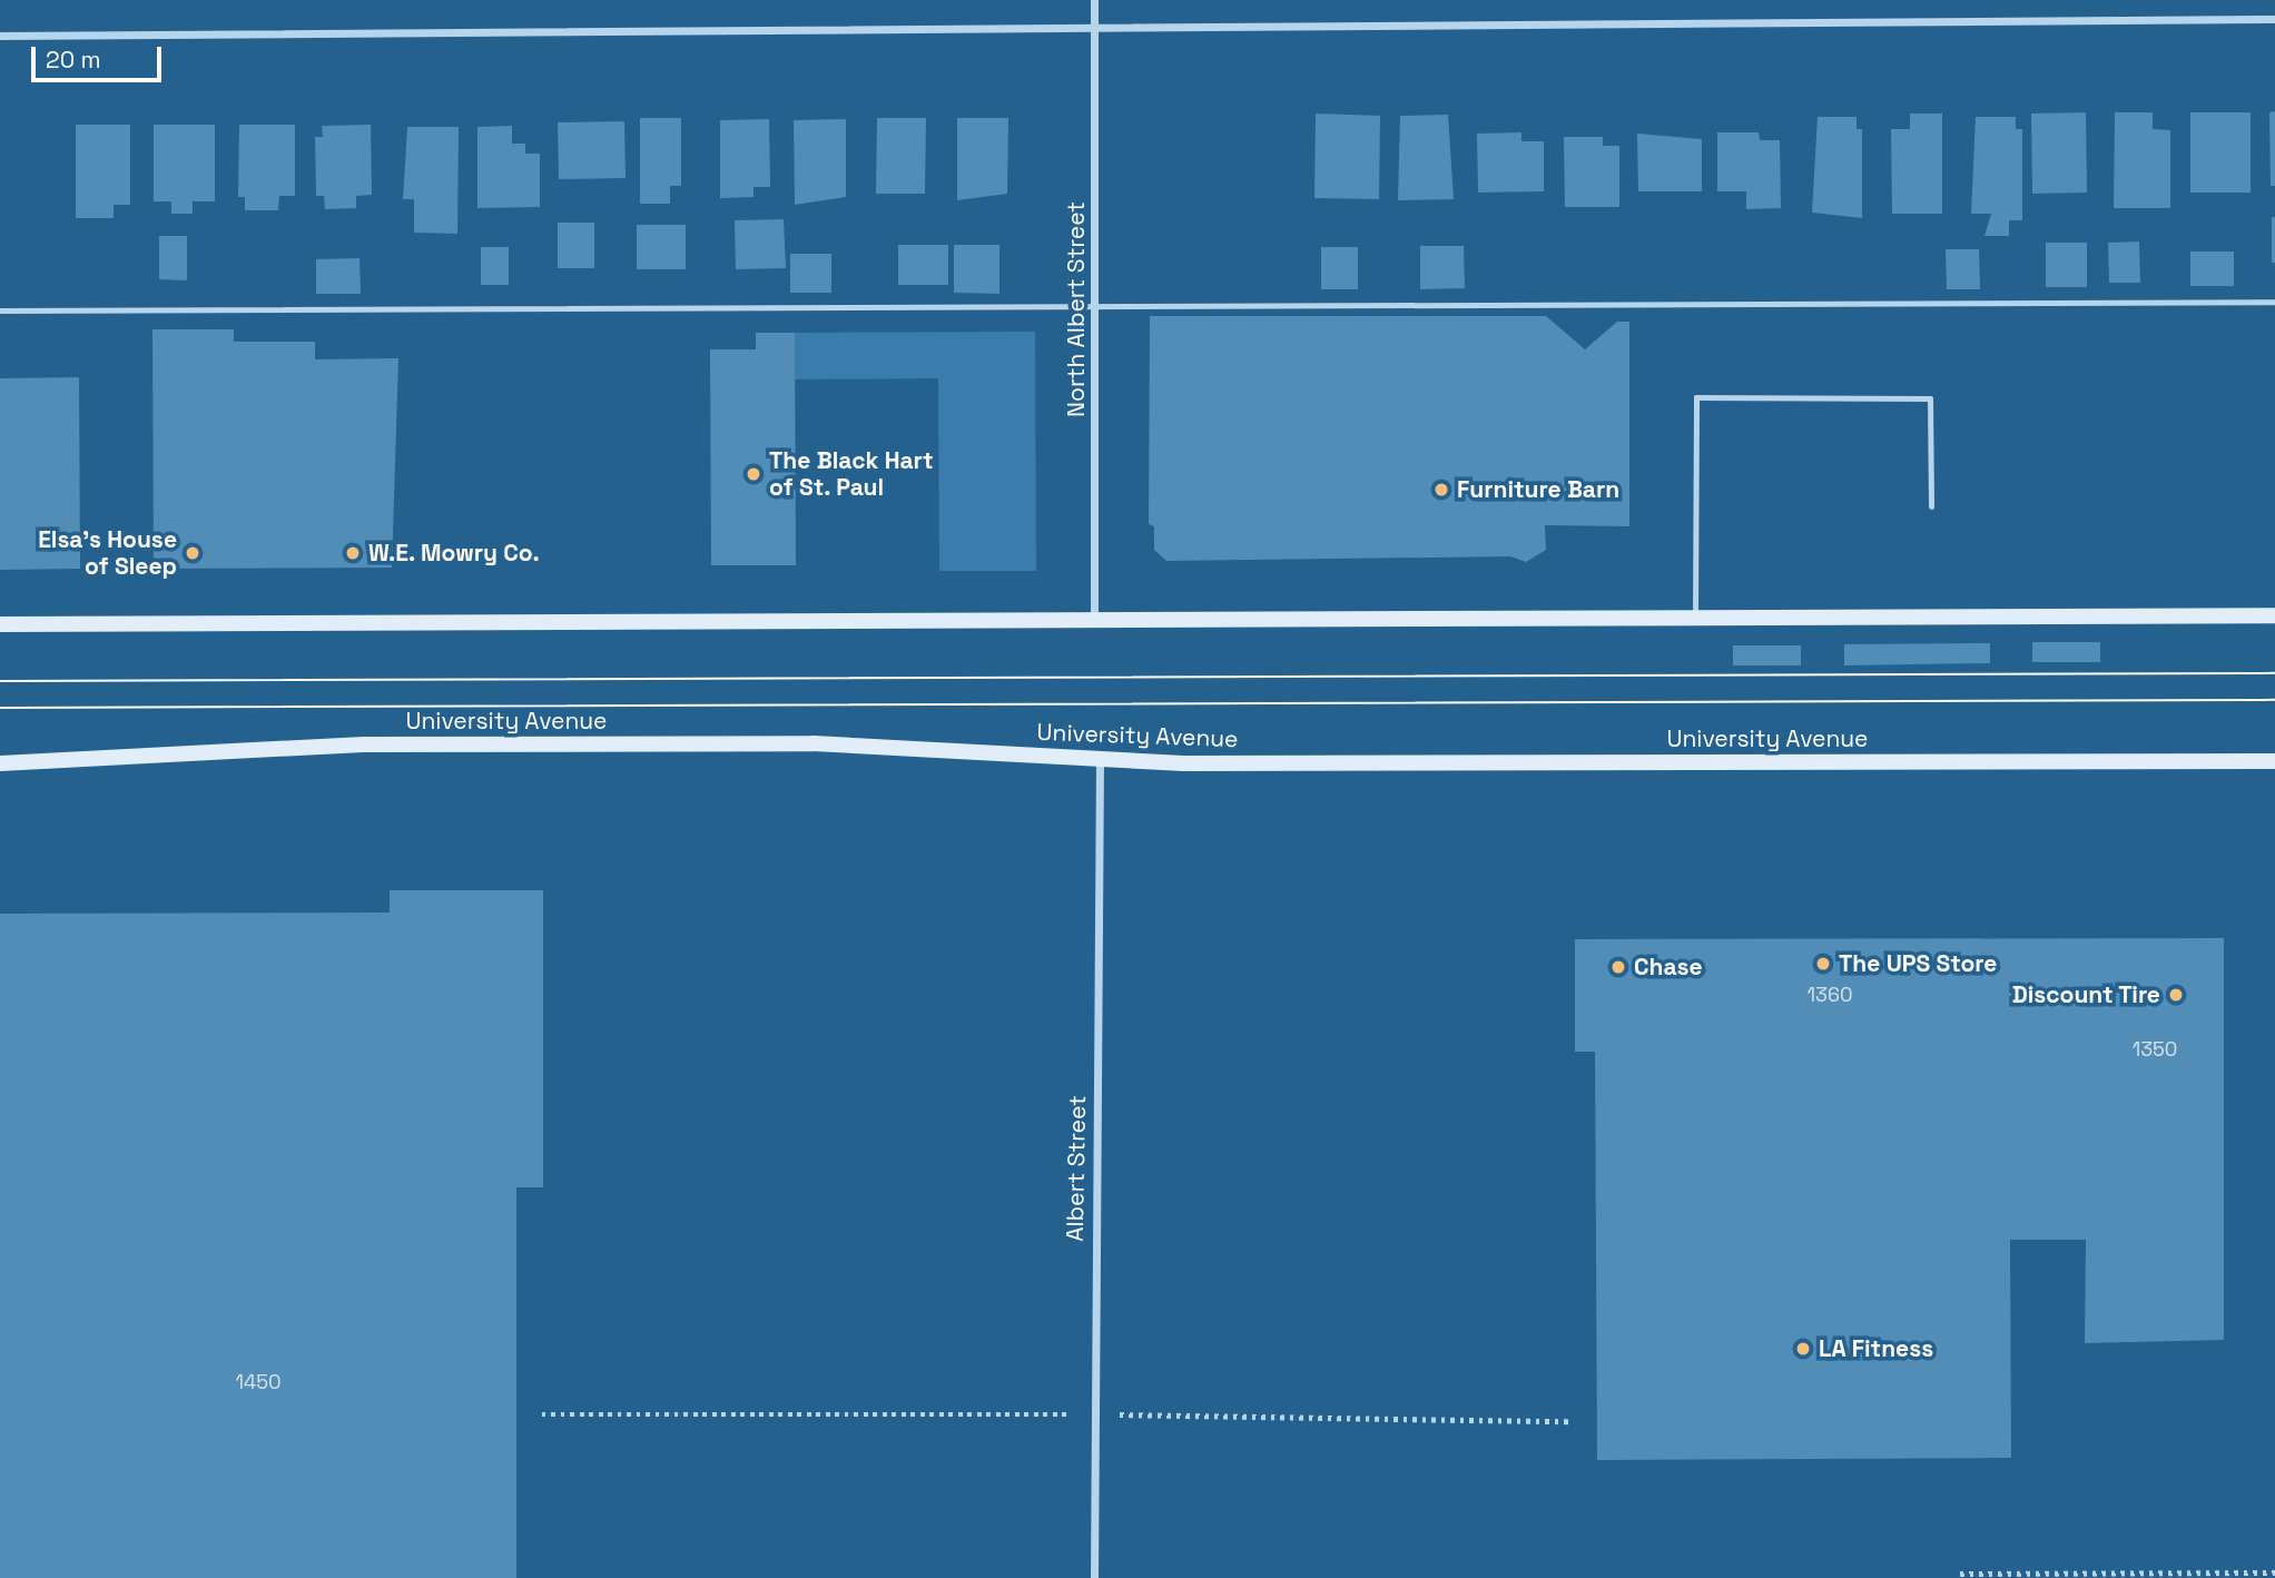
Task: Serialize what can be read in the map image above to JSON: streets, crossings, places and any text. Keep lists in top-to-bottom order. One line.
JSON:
{"streets":{"main road":["University Avenue"],"street":["North Albert Street","Albert Street"]},"crossings":[["University Avenue","Albert Street"]],"places":["The Black Hart of St. Paul","Furniture Barn","Elsa's House of Sleep","W.E. Mowry Co.","The UPS Store","Chase","Discount Tire","LA Fitness"],"house_numbers":["1360","1350","1450"],"scale_bar":"20 m"}
